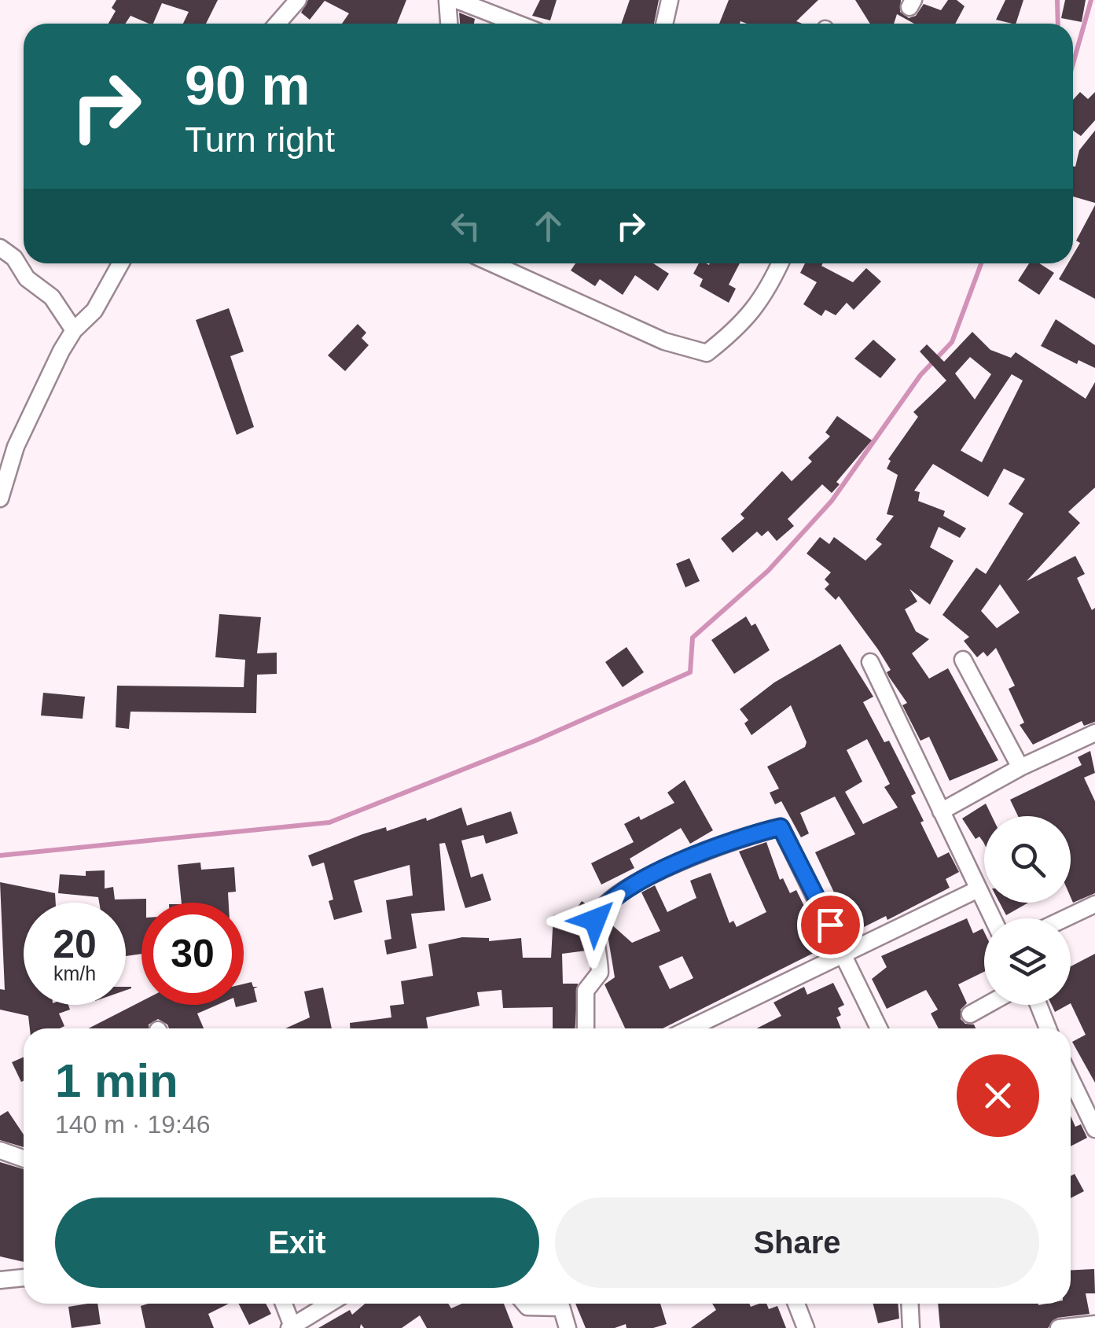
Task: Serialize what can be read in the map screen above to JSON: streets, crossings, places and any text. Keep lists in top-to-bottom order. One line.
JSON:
{"page":{"turn":["90 m","Turn right"],"speed":"20 km/h","limit":"30","heading":["1 min","140 m · 19:46"],"buttons":["Exit","Share"]}}
